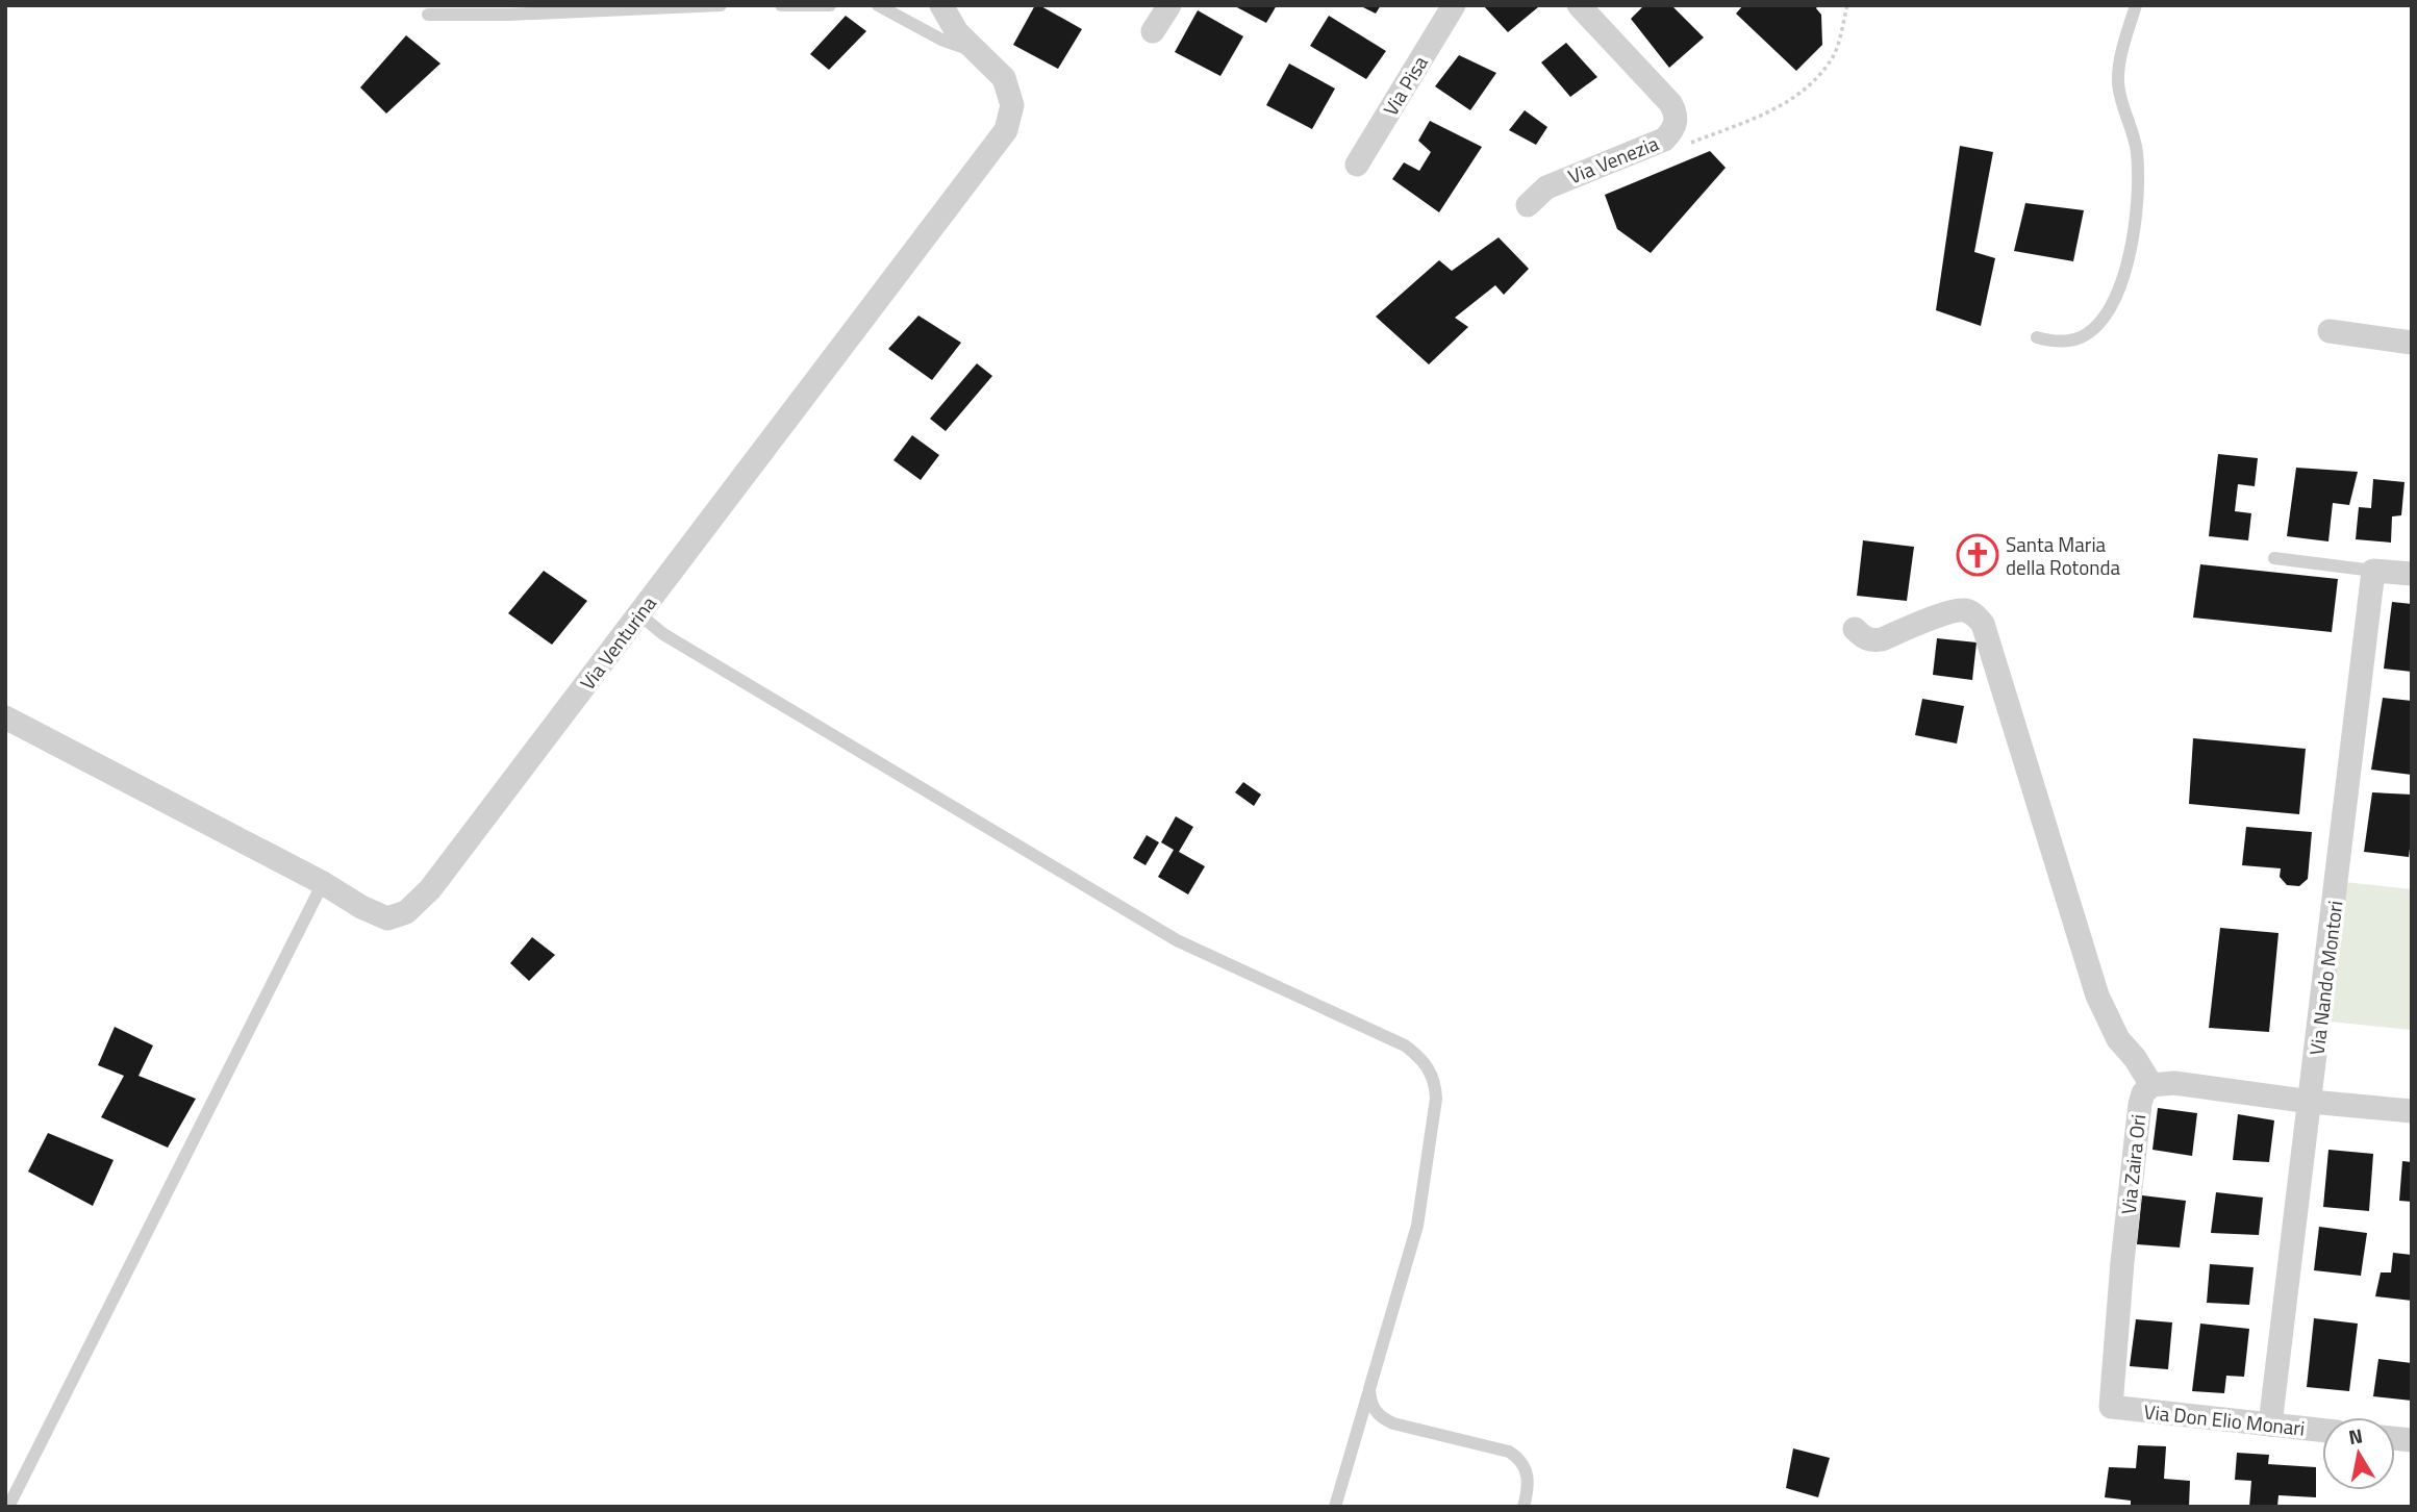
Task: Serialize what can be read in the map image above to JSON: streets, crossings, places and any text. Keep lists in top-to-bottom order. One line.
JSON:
{"streets":{"street":["Via Pisa","Via Venezia","Via Venturina","Via Nando Montori","Via Zaira Ori","Via Don Elio Monari"]},"crossings":[["Via Nando Montori","Via Don Elio Monari"],["Via Zaira Ori","Via Don Elio Monari"]],"places":{"church":["Santa Maria della Rotonda"]},"north":"top"}
